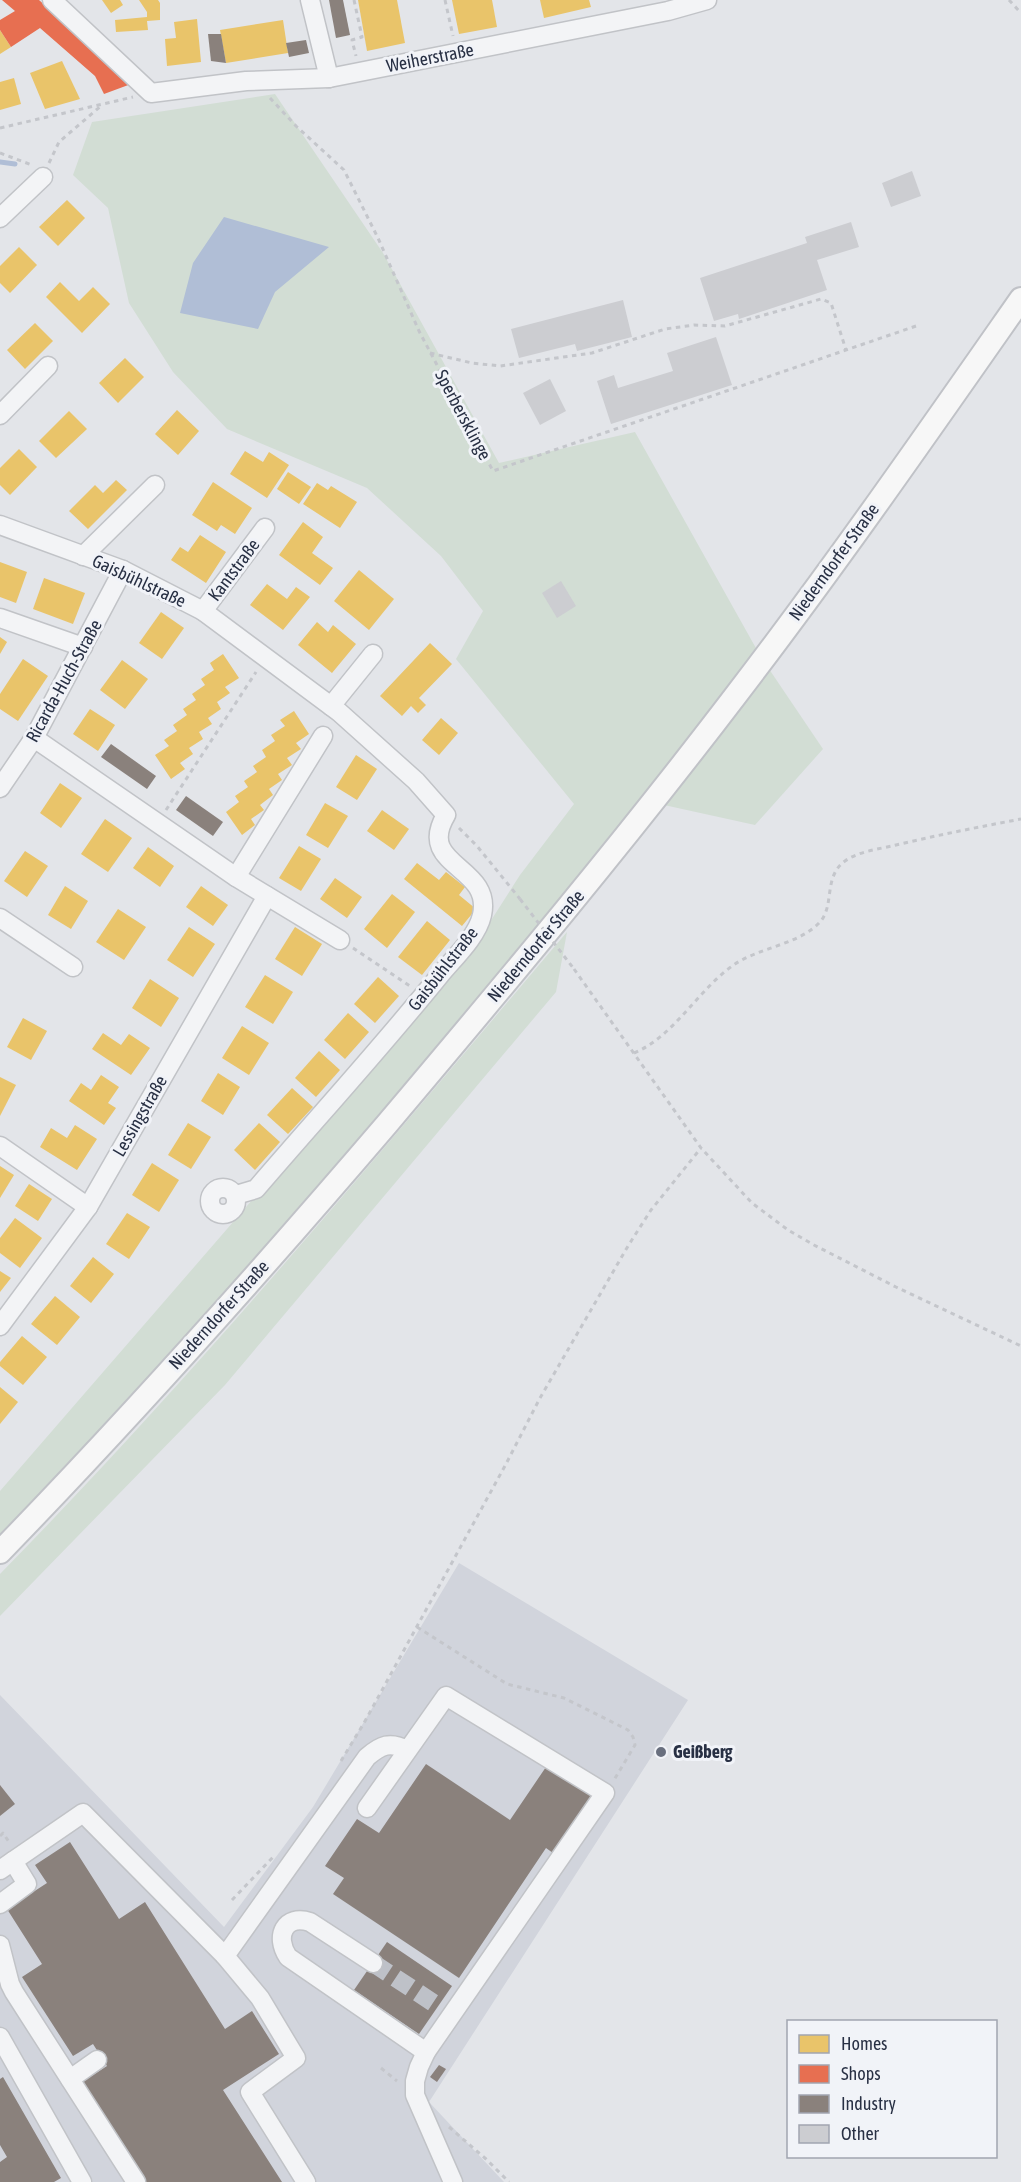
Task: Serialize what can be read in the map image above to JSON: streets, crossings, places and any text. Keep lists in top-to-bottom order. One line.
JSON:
{"streets":{"main road":["Niederndorfer Straße"],"street":["Weiherstraße","Kantstraße","Gaisbühlstraße","Ricarda-Huch-Straße","Lessingstraße"],"path":["Sperbersklinge"]},"crossings":[["Weiherstraße","Sperbersklinge"],["Kantstraße","Gaisbühlstraße"],["Gaisbühlstraße","Ricarda-Huch-Straße"]],"places":["Geißberg"],"legend":["Homes","Shops","Industry","Other"]}
